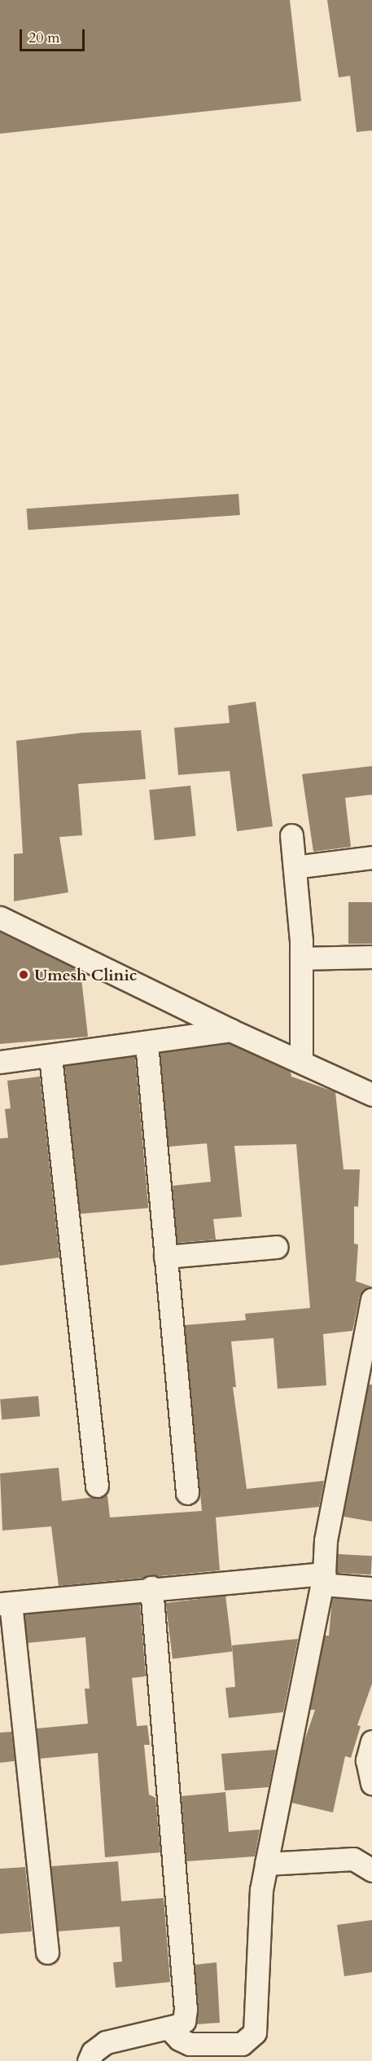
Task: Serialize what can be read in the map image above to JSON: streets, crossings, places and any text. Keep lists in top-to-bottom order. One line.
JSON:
{"places":["Umesh Clinic"],"scale_bar":"20 m"}
